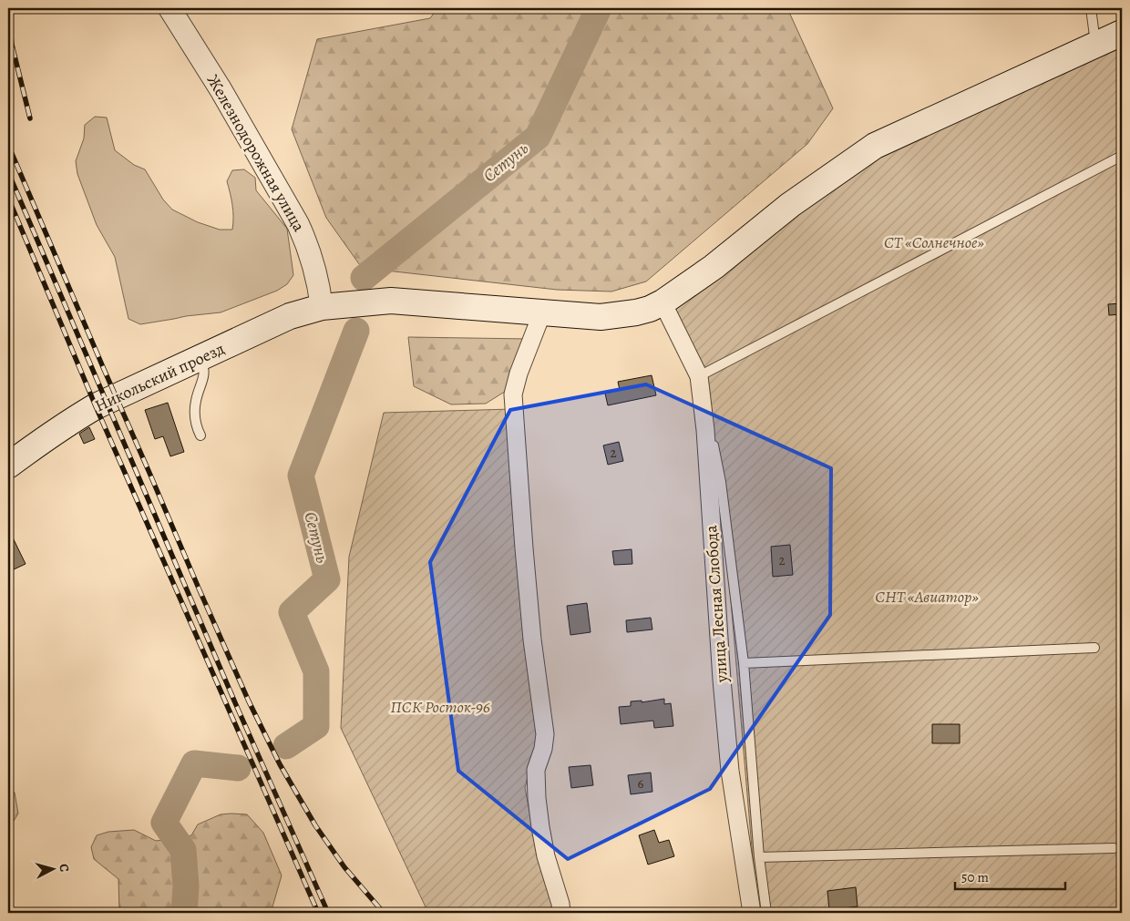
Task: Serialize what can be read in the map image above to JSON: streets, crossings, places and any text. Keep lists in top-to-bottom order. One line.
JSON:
{"streets":{"main road":["Никольский проезд"],"street":["Железнодорожная улица","улица Лесная Слобода"]},"crossings":[["Железнодорожная улица","Никольский проезд"],["Никольский проезд","улица Лесная Слобода"]],"water":["Сетунь"],"parks":["СТ «Солнечное»","СНТ «Авиатор»","ПСК Росток-96"],"house_numbers":["2","2","6"],"scale_bar":"50 m","north":"right"}
